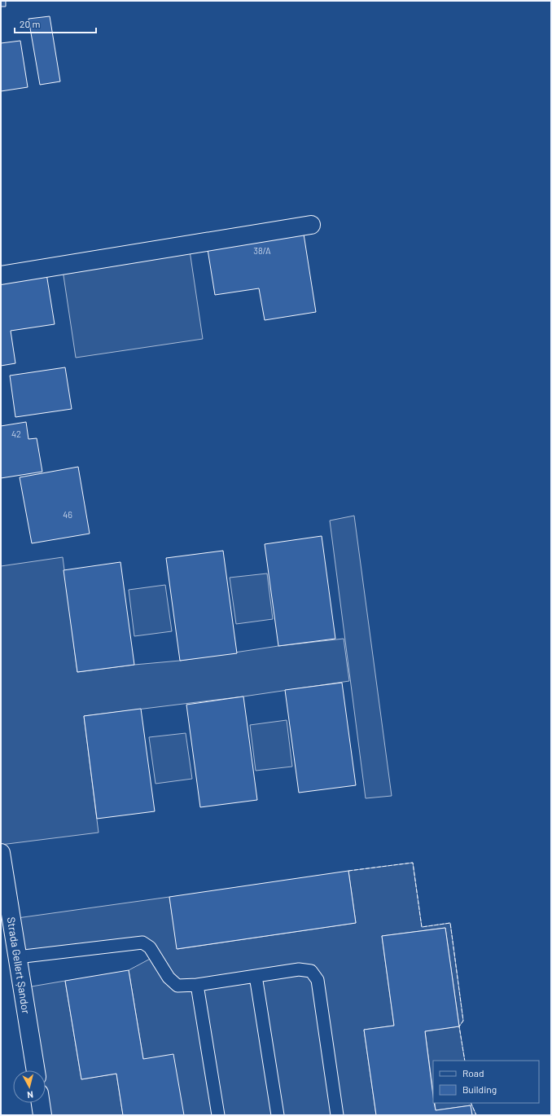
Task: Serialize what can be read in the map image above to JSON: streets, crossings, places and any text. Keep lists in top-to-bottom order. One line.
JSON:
{"streets":{"street":["Strada Gellert Șandor"]},"house_numbers":["38/A","42","46"],"legend":["Road","Building"],"scale_bar":"20 m","north":"bottom"}
